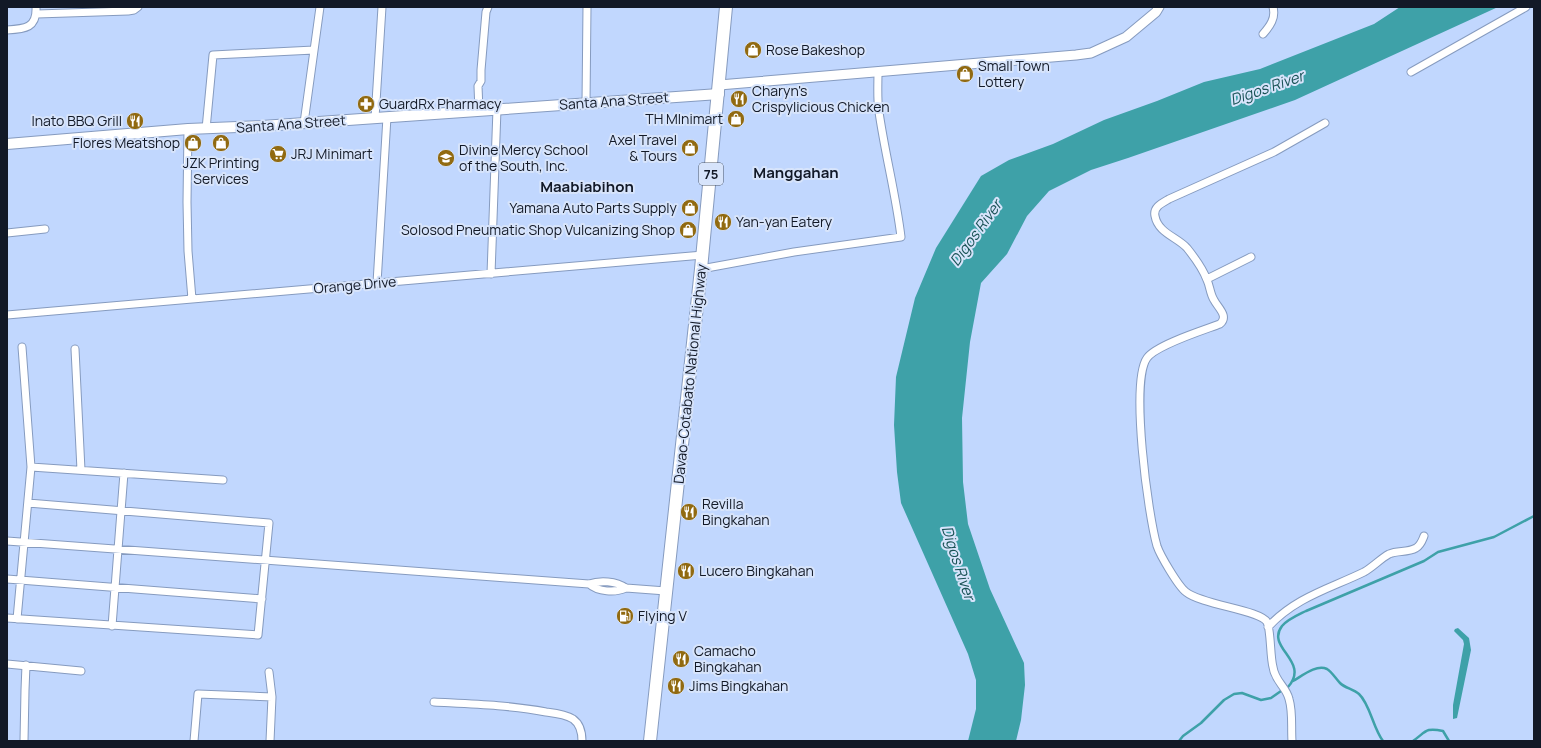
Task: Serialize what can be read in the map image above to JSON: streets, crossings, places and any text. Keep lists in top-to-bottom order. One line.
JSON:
{"streets":{"highway":["75","Davao-Cotabato National Highway"],"main road":["Santa Ana Street"],"street":["Orange Drive"]},"crossings":[["Santa Ana Street","Davao-Cotabato National Highway"],["Orange Drive","Davao-Cotabato National Highway"]],"districts":["Manggahan","Maabiabihon"],"water":["Digos River"],"places":{"shop":["Rose Bakeshop","Small Town Lottery","TH MInimart","Flores Meatshop","JZK Printing Services","Axel Travel & Tours","Yamana Auto Parts Supply","Solosod Pneumatic Shop Vulcanizing Shop"],"restaurant":["Charyn's Crispylicious Chicken","Inato BBQ Grill","Yan-yan Eatery","Revilla Bingkahan","Lucero Bingkahan","Camacho Bingkahan","Jims Bingkahan"],"pharmacy":["GuardRx Pharmacy"],"supermarket":["JRJ Minimart"],"school or university":["Divine Mercy School of the South, Inc."],"fuel station":["Flying V"]}}
